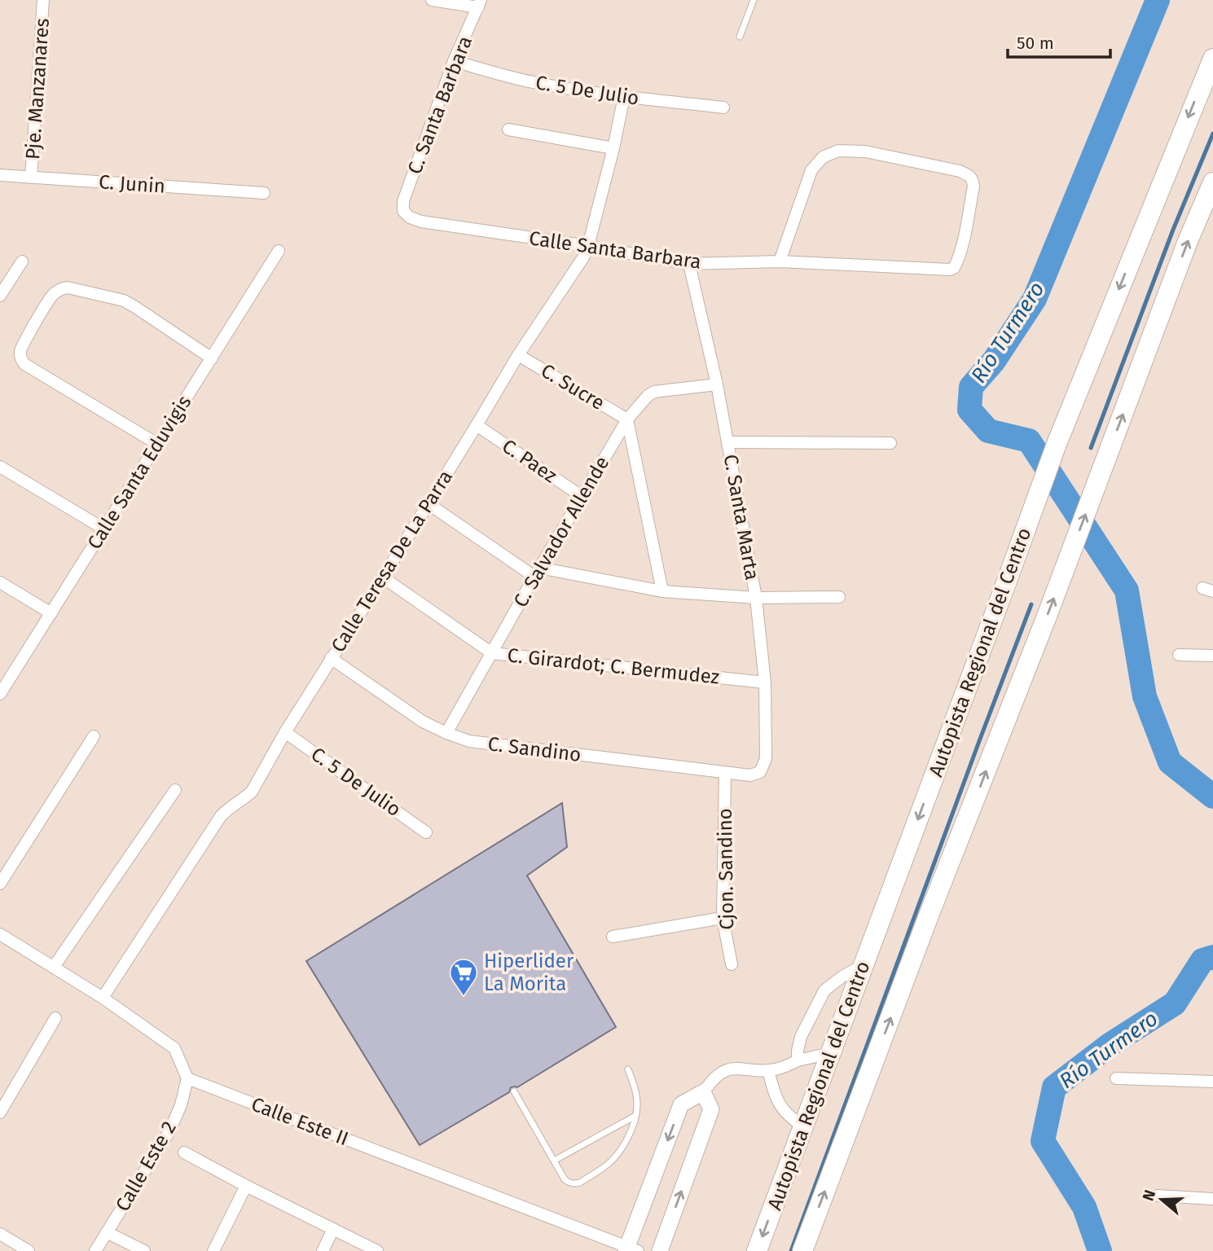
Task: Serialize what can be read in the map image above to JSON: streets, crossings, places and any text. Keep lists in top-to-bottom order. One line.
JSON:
{"streets":{"highway":["Autopista Regional del Centro"],"street":["Pje. Manzanares","C. 5 De Julio","C. Santa Barbara","C. Junin","Calle Santa Barbara","C. Sucre","C. Paez","Calle Santa Eduvigis","C. Santa Marta","C. Salvador Allende","Calle Teresa De La Parra","C. Girardot; C. Bermudez","C. Sandino","Cjon. Sandino","Calle Este II","Calle Este 2"]},"crossings":[["Pje. Manzanares","C. Junin"],["C. 5 De Julio","C. Santa Barbara"],["C. 5 De Julio","Calle Teresa De La Parra"],["C. Santa Barbara","Calle Santa Barbara"],["Calle Santa Barbara","C. Santa Marta"],["Calle Santa Barbara","Calle Teresa De La Parra"],["C. Sucre","C. Salvador Allende"],["C. Sucre","Calle Teresa De La Parra"],["C. Paez","C. Salvador Allende"],["C. Paez","Calle Teresa De La Parra"],["C. Santa Marta","C. Salvador Allende"],["C. Santa Marta","C. Girardot; C. Bermudez"],["C. Santa Marta","C. Sandino"],["C. Salvador Allende","C. Girardot; C. Bermudez"],["C. Salvador Allende","C. Sandino"],["Calle Teresa De La Parra","C. Girardot; C. Bermudez"],["Calle Teresa De La Parra","C. Sandino"],["C. Sandino","Cjon. Sandino"],["Calle Este II","Calle Este 2"]],"water":["Río Turmero"],"places":{"supermarket":["Hiperlider La Morita"]},"scale_bar":"50 m","north":"left"}
